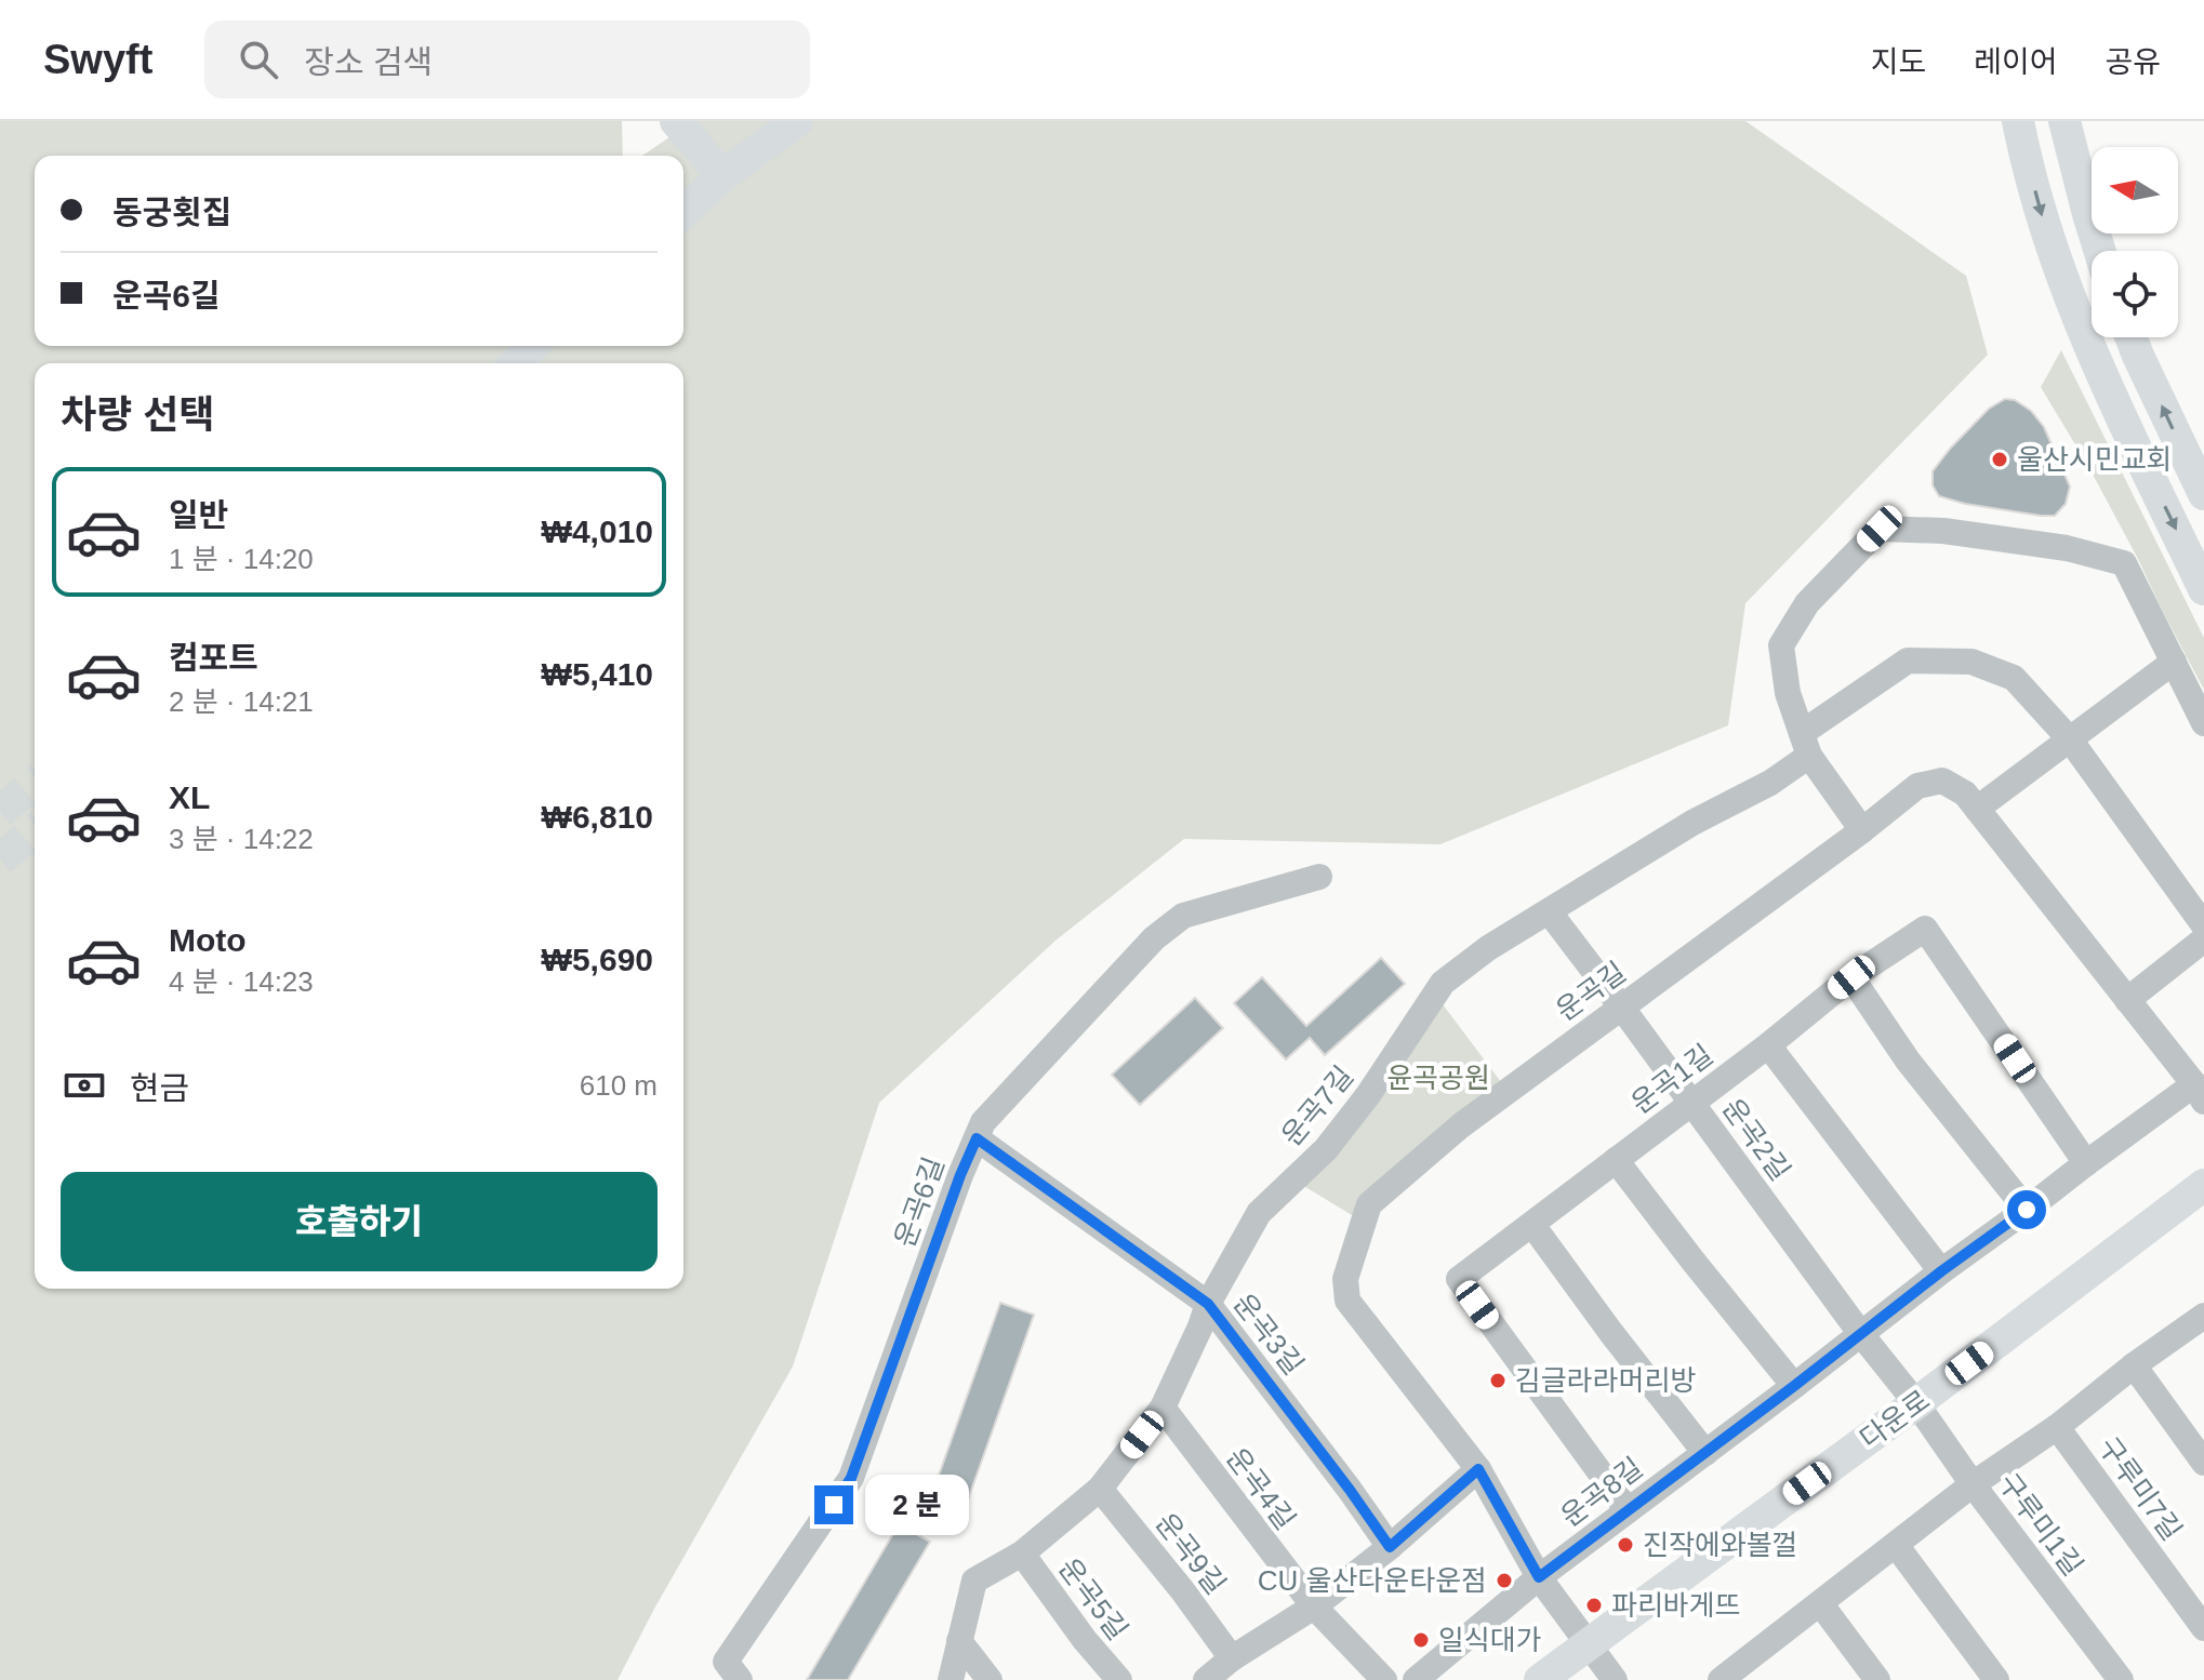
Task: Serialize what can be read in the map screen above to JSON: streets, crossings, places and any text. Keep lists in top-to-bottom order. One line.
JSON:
{"streets":{"main road":["다운로"],"street":["운곡길","운곡1길","운곡7길","운곡2길","운곡6길","운곡3길","운곡4길","구루미7길","운곡8길","구루미1길","운곡9길","운곡5길"]},"crossings":[["운곡길","운곡2길"],["운곡길","다운로"],["운곡길","운곡8길"],["운곡1길","운곡2길"],["운곡1길","운곡8길"],["운곡7길","운곡2길"],["운곡7길","운곡3길"],["운곡7길","운곡4길"],["운곡7길","운곡9길"],["운곡7길","운곡5길"],["운곡2길","다운로"],["운곡2길","운곡8길"],["운곡2길","구루미1길"],["운곡6길","운곡3길"],["다운로","구루미1길"],["구루미7길","구루미1길"]],"parks":["윤곡공원"],"places":["울산시민교회","김글라라머리방","진작에와볼껄","CU 울산다운타운점","파리바게뜨","일식대가"],"north":"left","page":{"header":"Swyft","search":"장소 검색","nav":["지도","레이어","공유"],"banner":["동궁횟집","운곡6길"],"heading":"차량 선택","list":[{"name":"일반","note":"1 분 · 14:20","value":"₩4,010"},{"name":"컴포트","note":"2 분 · 14:21","value":"₩5,410"},{"name":"XL","note":"3 분 · 14:22","value":"₩6,810"},{"name":"Moto","note":"4 분 · 14:23","value":"₩5,690"}],"pay":["현금","610 m"],"buttons":"호출하기","bubble":"2 분"}}
